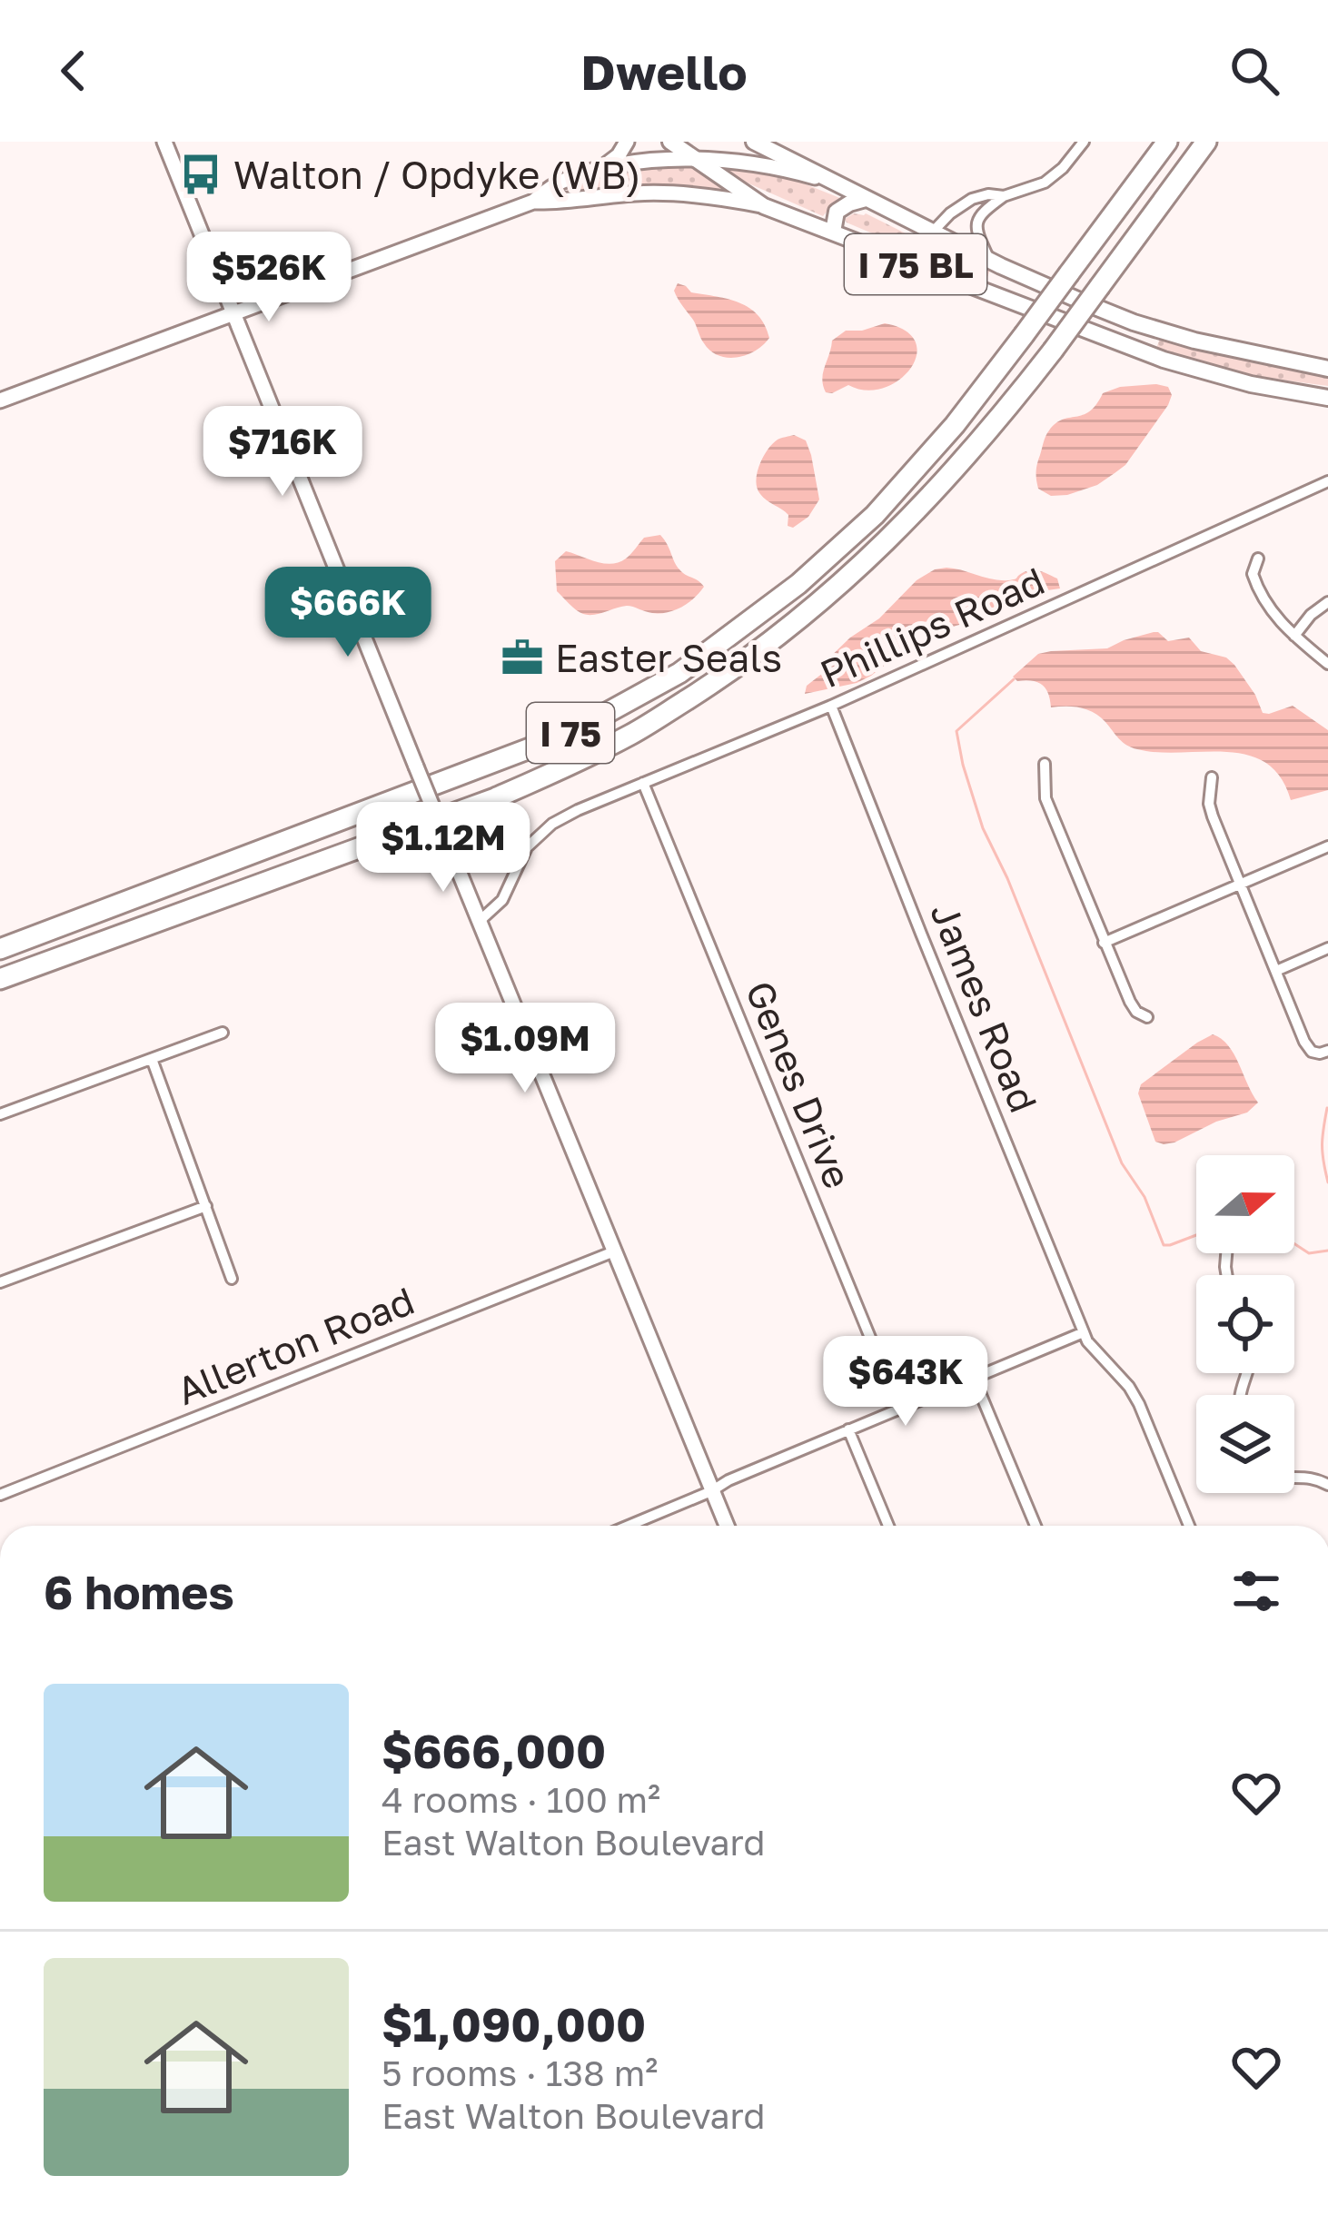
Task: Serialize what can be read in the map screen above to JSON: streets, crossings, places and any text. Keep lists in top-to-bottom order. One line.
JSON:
{"streets":{"highway":["I 75"],"main road":["I 75 BL"],"street":["Phillips Road","James Road","Genes Drive","Allerton Road"]},"crossings":[["Phillips Road","James Road"],["Phillips Road","Genes Drive"]],"places":{"bus stop":["Walton / Opdyke (WB)"],"office":["Easter Seals"]},"north":"right","page":{"header":"Dwello","price":["$526K","$716K","$666K","$1.12M","$1.09M","$643K"],"heading":"6 homes","list":[{"name":"$666,000","note":"4 rooms · 100 m² · East Walton Boulevard"},{"name":"$1,090,000","note":"5 rooms · 138 m² · East Walton Boulevard"}]}}
